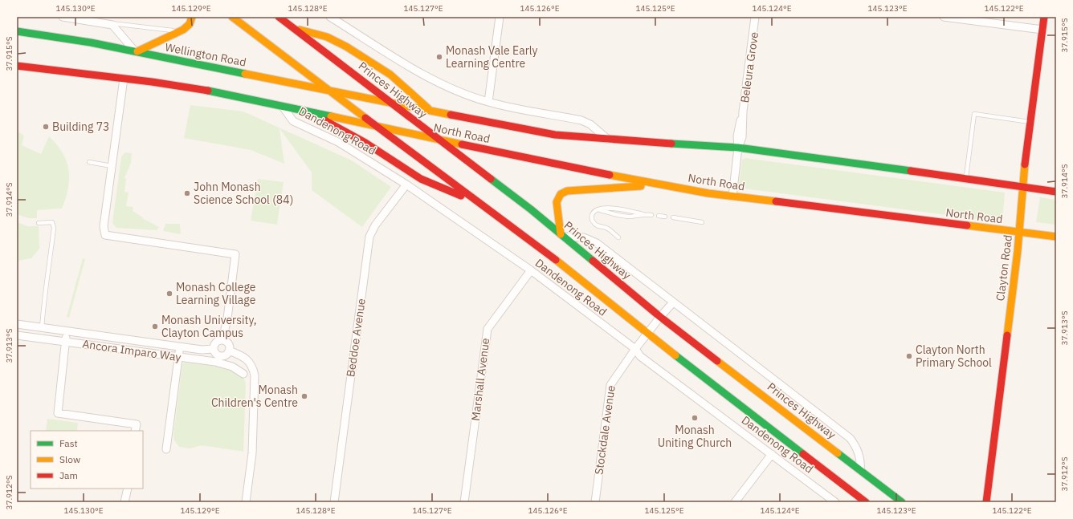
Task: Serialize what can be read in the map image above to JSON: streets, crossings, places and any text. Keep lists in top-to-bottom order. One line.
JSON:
{"streets":{"main road":["Wellington Road","Princes Highway","North Road","Clayton Road"],"street":["Beleura Grove","Dandenong Road","Beddoe Avenue","Ancora Imparo Way","Marshall Avenue","Stockdale Avenue"]},"crossings":[["Wellington Road","Princes Highway"],["Wellington Road","North Road"],["Beleura Grove","North Road"],["Princes Highway","North Road"],["Princes Highway","Stockdale Avenue"],["Dandenong Road","Beddoe Avenue"],["Dandenong Road","Marshall Avenue"],["Dandenong Road","Stockdale Avenue"],["North Road","Clayton Road"]],"places":["Monash Vale Early Learning Centre","Building 73","John Monash Science School (84)","Monash College Learning Village","Monash University, Clayton Campus","Clayton North Primary School","Monash Children's Centre","Monash Uniting Church"],"legend":["Fast","Slow","Jam"],"coordinates":["145.130°E","145.129°E","145.128°E","145.127°E","145.126°E","145.125°E","145.124°E","145.123°E","145.122°E","37.915°S","37.914°S","37.913°S","37.912°S"]}
